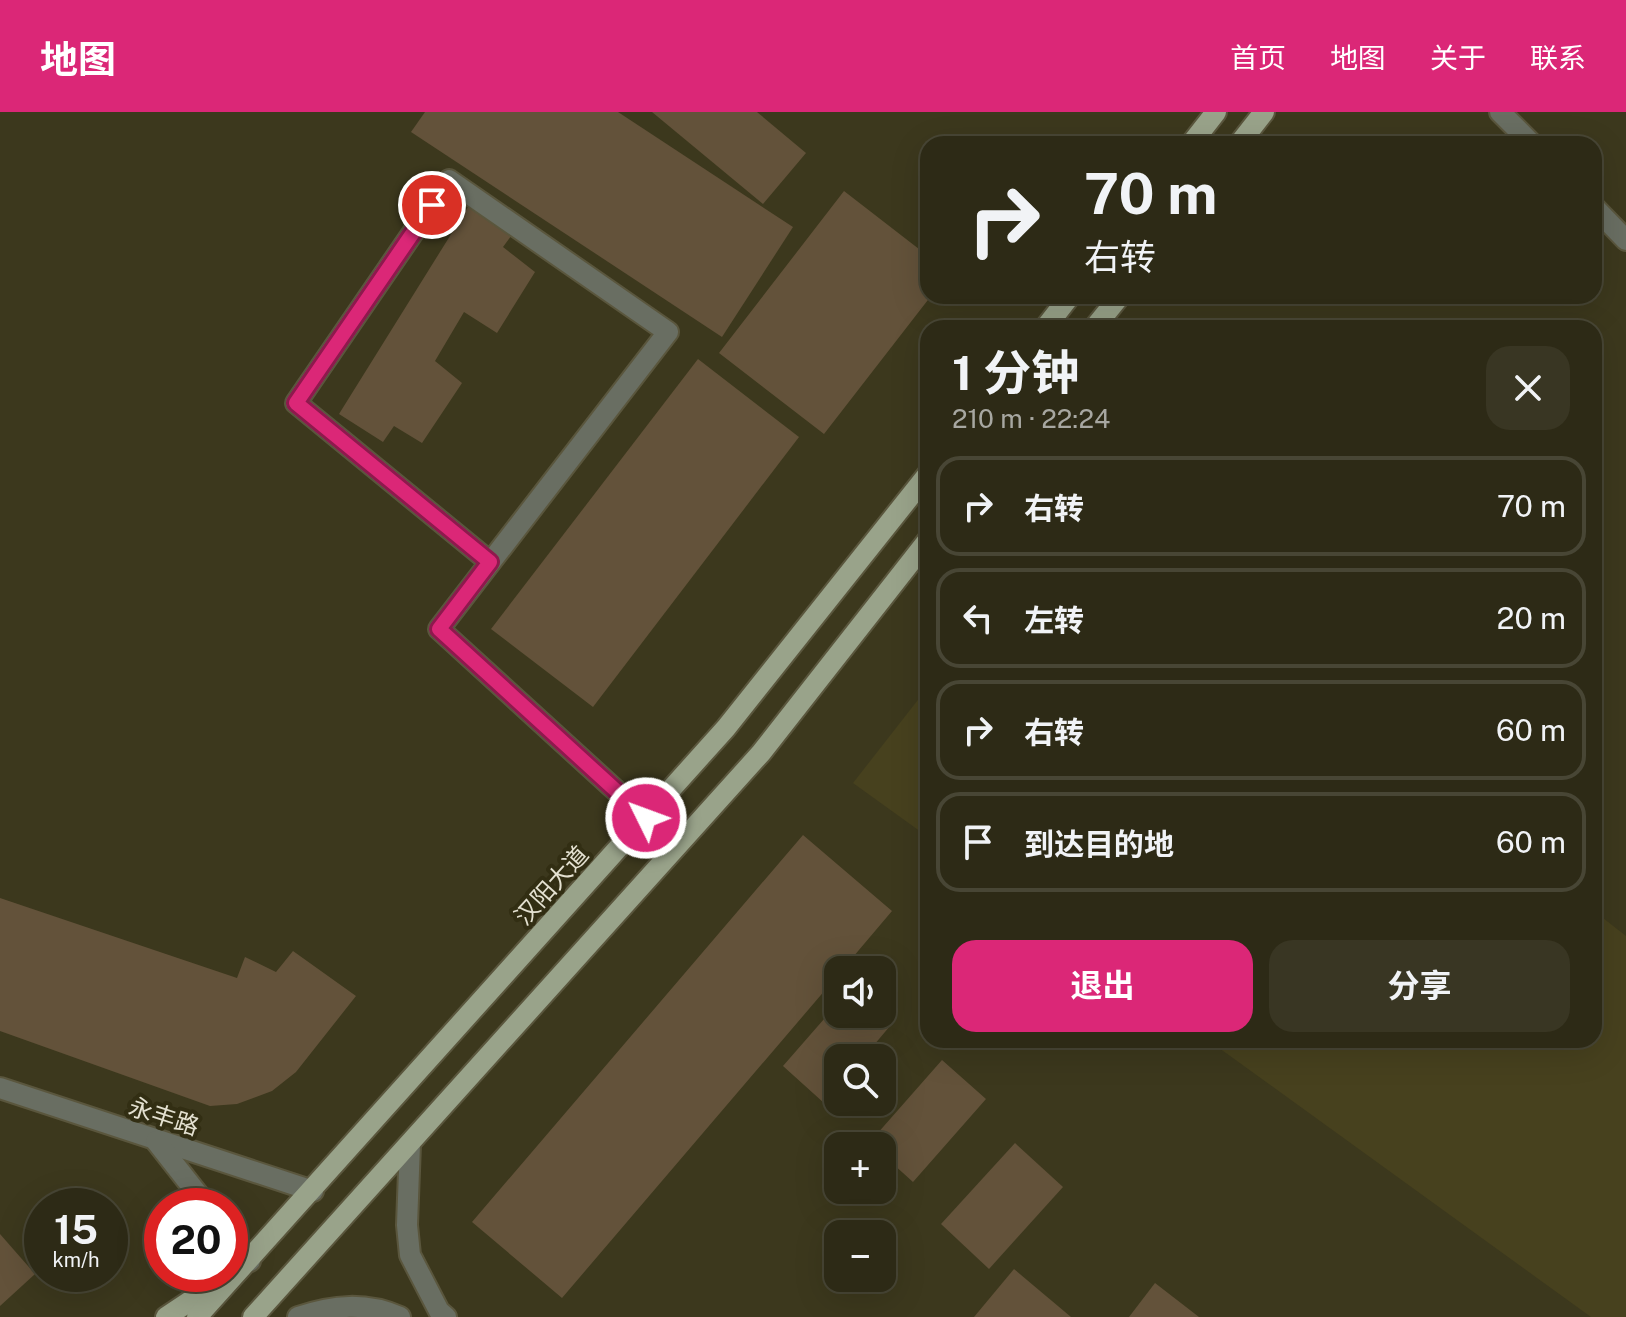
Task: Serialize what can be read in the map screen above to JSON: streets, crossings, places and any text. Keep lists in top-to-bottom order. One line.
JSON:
{"streets":{"main road":["汉阳大道"],"street":["永丰路"]},"crossings":[["汉阳大道","永丰路"]],"page":{"header":"地图","nav":["首页","地图","关于","联系"],"turn":["70 m","右转"],"heading":["1 分钟","210 m · 22:24"],"list":[{"name":"右转","value":"70 m"},{"name":"左转","value":"20 m"},{"name":"右转","value":"60 m"},{"name":"到达目的地","value":"60 m"}],"buttons":["退出","分享"],"map_buttons":["+","−"],"speed":"15 km/h","limit":"20"}}
